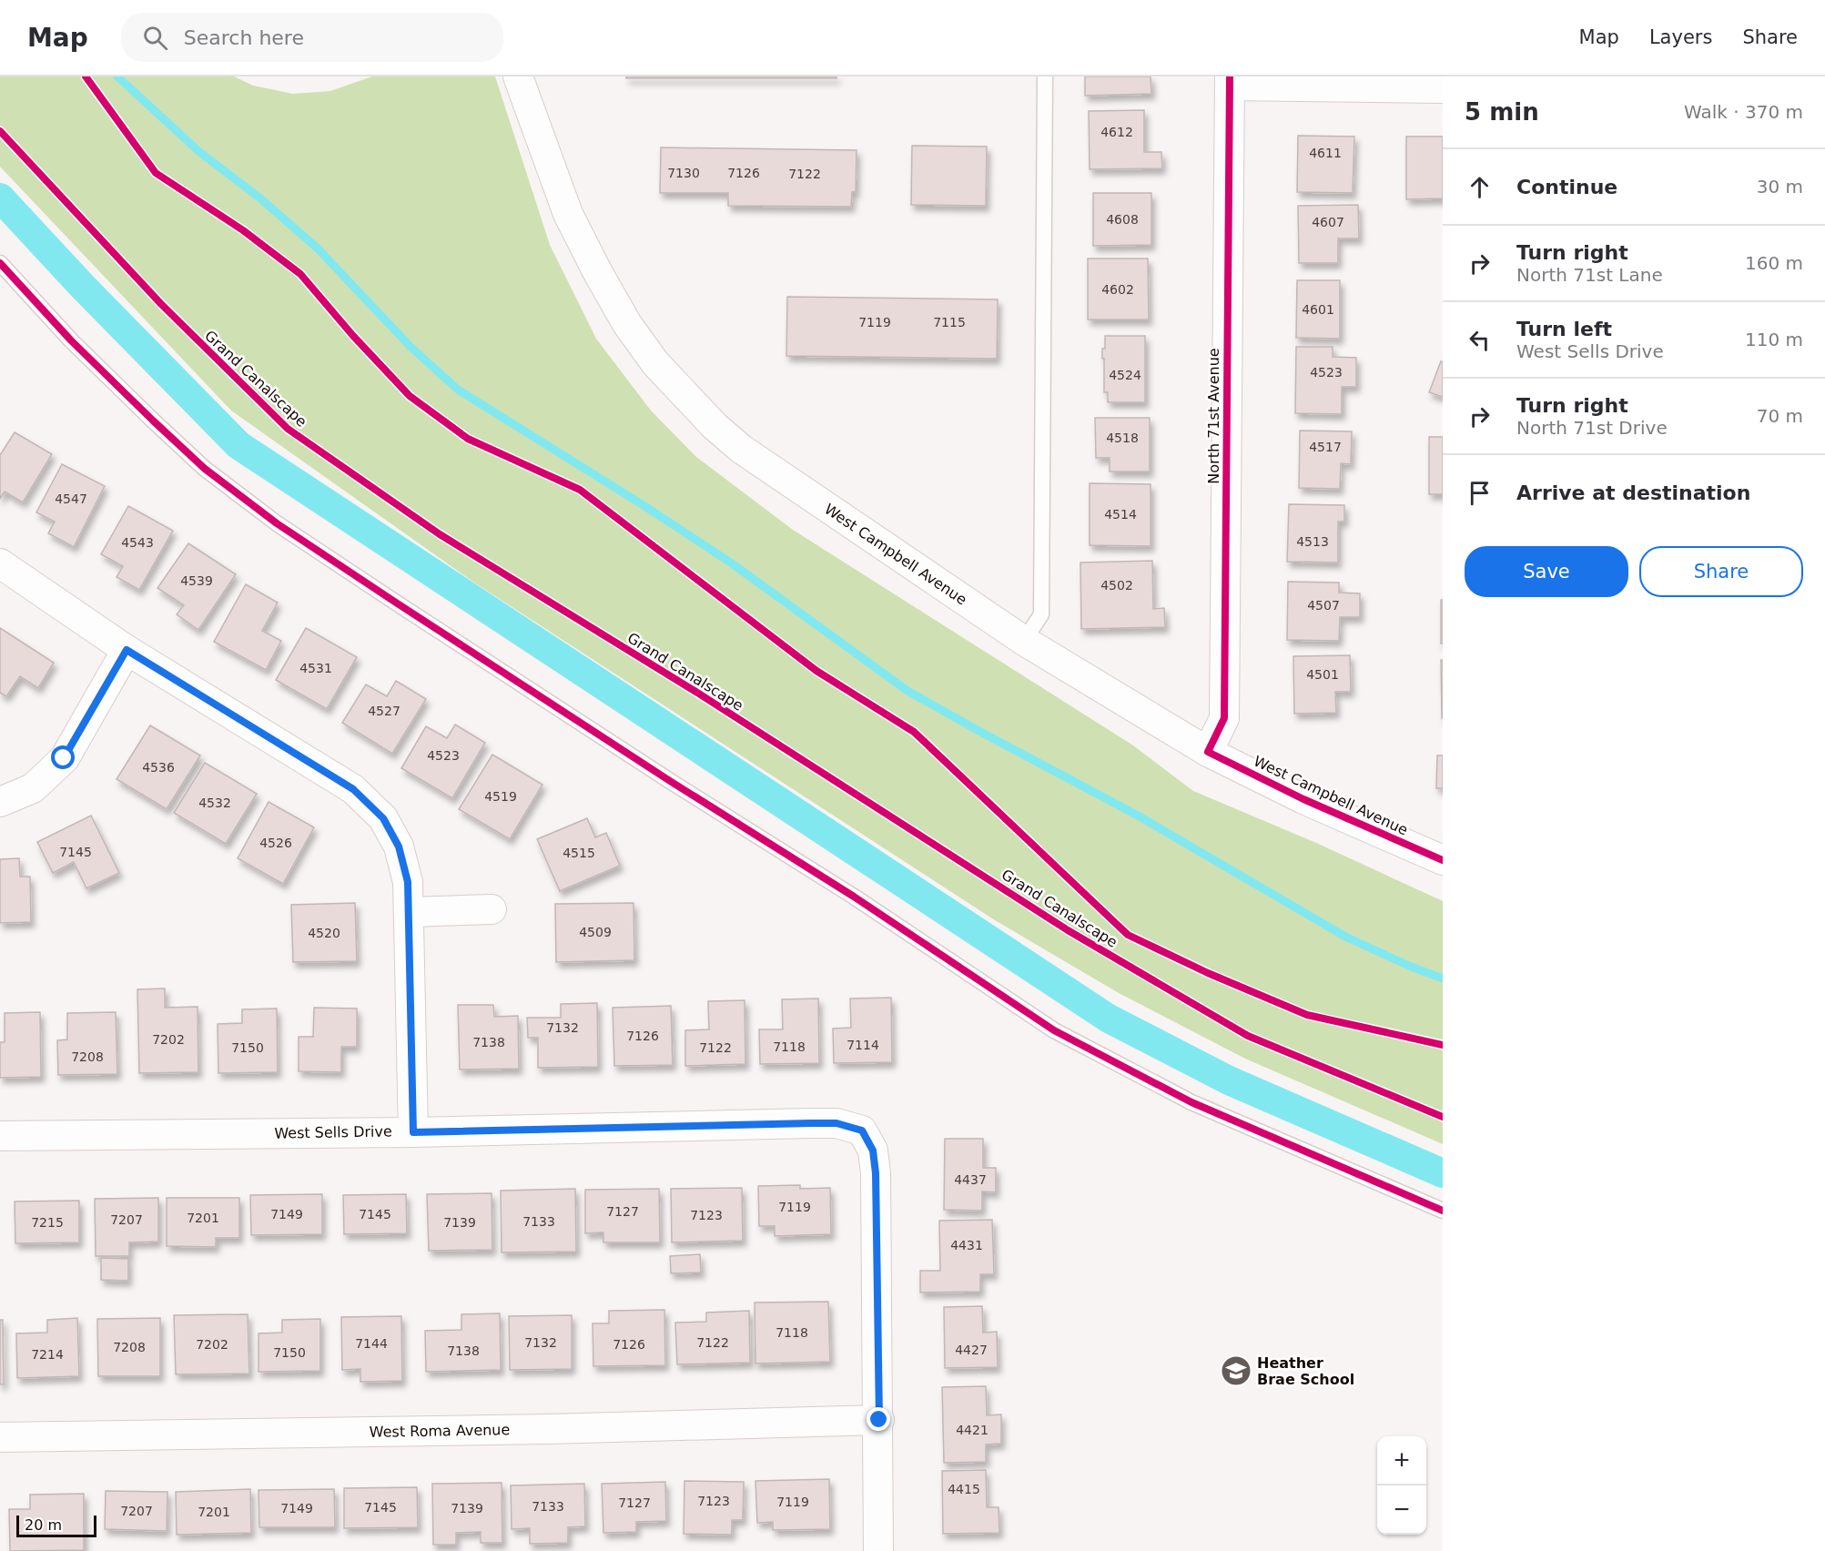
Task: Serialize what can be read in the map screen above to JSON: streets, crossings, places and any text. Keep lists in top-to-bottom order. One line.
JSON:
{"streets":{"street":["North 71st Avenue","West Campbell Avenue","West Sells Drive","West Roma Avenue"],"cycle path":["Grand Canalscape"]},"crossings":[["North 71st Avenue","West Campbell Avenue"],["West Sells Drive","West Roma Avenue"]],"places":{"school or university":["Heather Brae School"]},"house_numbers":["4612","4611","7130","7126","7122","4608","4607","4602","4601","7119","7115","4523","4524","4518","4517","4547","4514","4513","4543","4539","4502","4507","4531","4501","4527","4523","4536","4519","4532","4526","7145","4515","4509","4520","7132","7126","7202","7138","7114","7118","7150","7122","7208","4437","7119","7127","7149","7145","7123","7201","7207","7133","7215","7139","4431","7118","7132","7122","7144","7202","7126","7208","4427","7138","7150","7214","4421","4415","7123","7119","7127","7133","7145","7149","7139","7207","7201"],"scale_bar":"20 m","page":{"header":"Map","search":"Search here","nav":["Map","Layers","Share"],"heading":["5 min","Walk · 370 m"],"list":[["Continue","30 m"],["Turn right","North 71st Lane","160 m"],["Turn left","West Sells Drive","110 m"],["Turn right","North 71st Drive","70 m"],"Arrive at destination"],"buttons":["Save","Share"],"map_buttons":["+","−"],"scale":"20 m"}}
